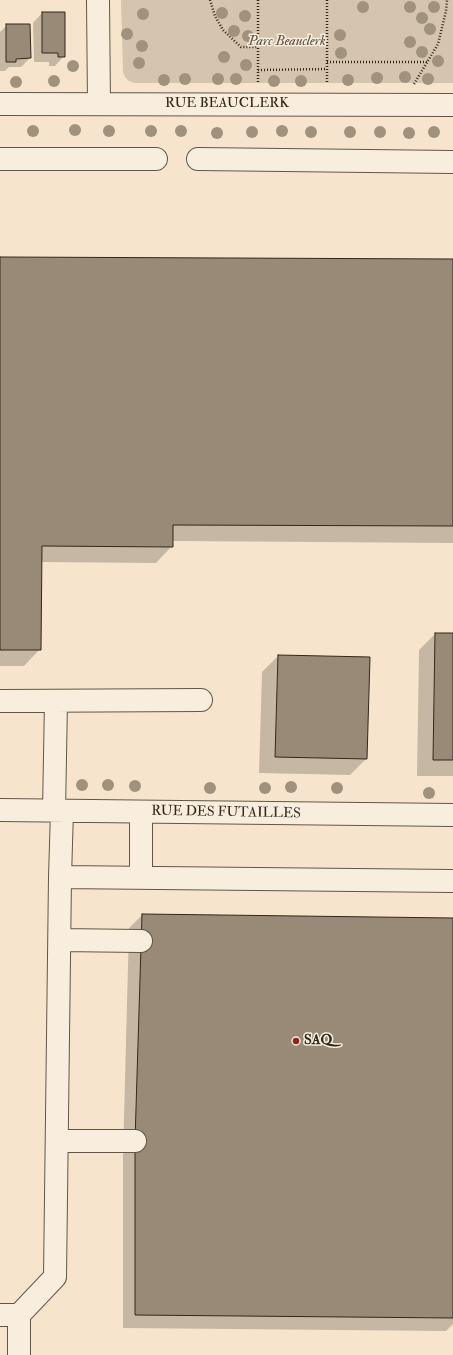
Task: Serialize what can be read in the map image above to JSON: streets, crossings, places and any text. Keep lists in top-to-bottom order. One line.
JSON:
{"streets":{"street":["RUE BEAUCLERK","RUE DES FUTAILLES"]},"parks":["Parc Beauclerk"],"places":["SAQ"]}
